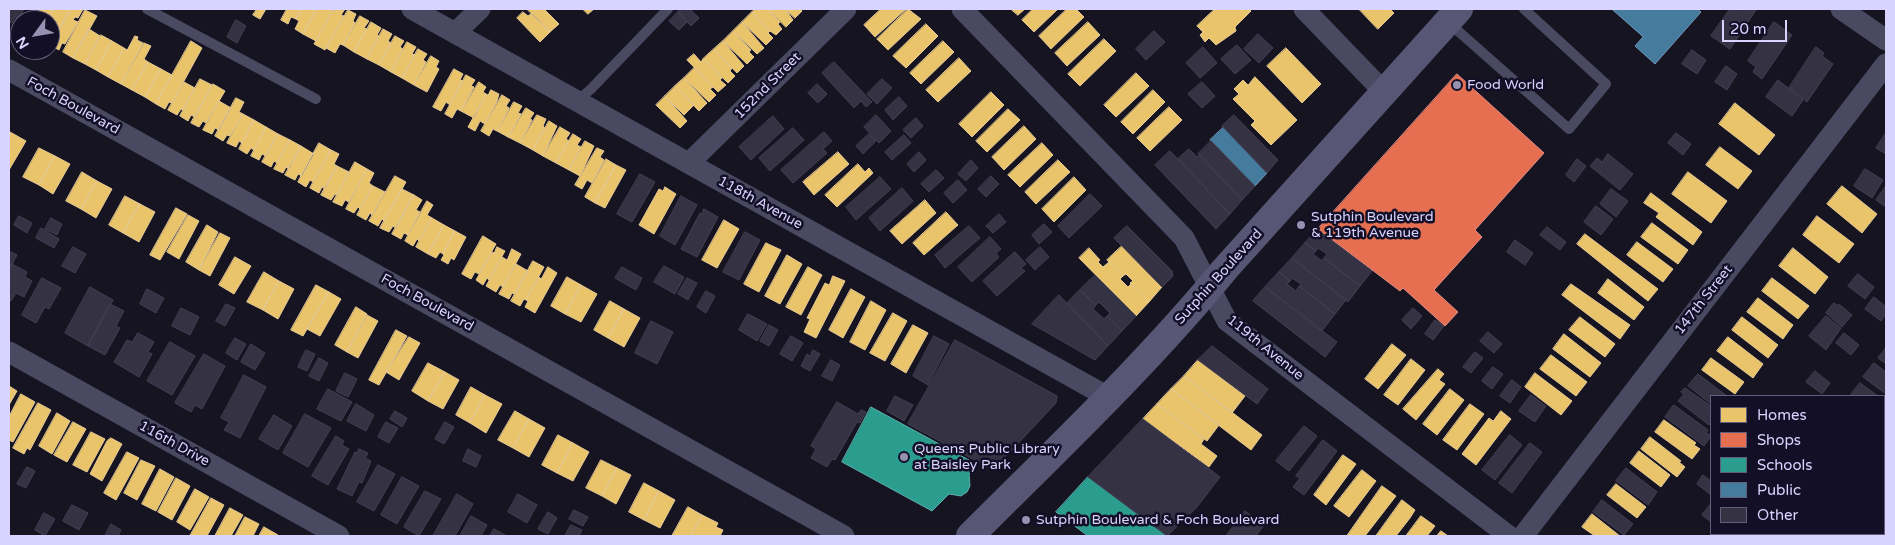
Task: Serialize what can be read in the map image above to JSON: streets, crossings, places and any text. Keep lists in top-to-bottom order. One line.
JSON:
{"streets":{"main road":["Sutphin Boulevard"],"street":["152nd Street","Foch Boulevard","118th Avenue","147th Street","119th Avenue","116th Drive"]},"crossings":[["152nd Street","118th Avenue"],["118th Avenue","Sutphin Boulevard"],["Sutphin Boulevard","119th Avenue"]],"places":["Food World","Sutphin Boulevard & 119th Avenue","Queens Public Library at Baisley Park","Sutphin Boulevard & Foch Boulevard"],"legend":["Homes","Shops","Schools","Public","Other"],"scale_bar":"20 m","north":"bottom left"}
